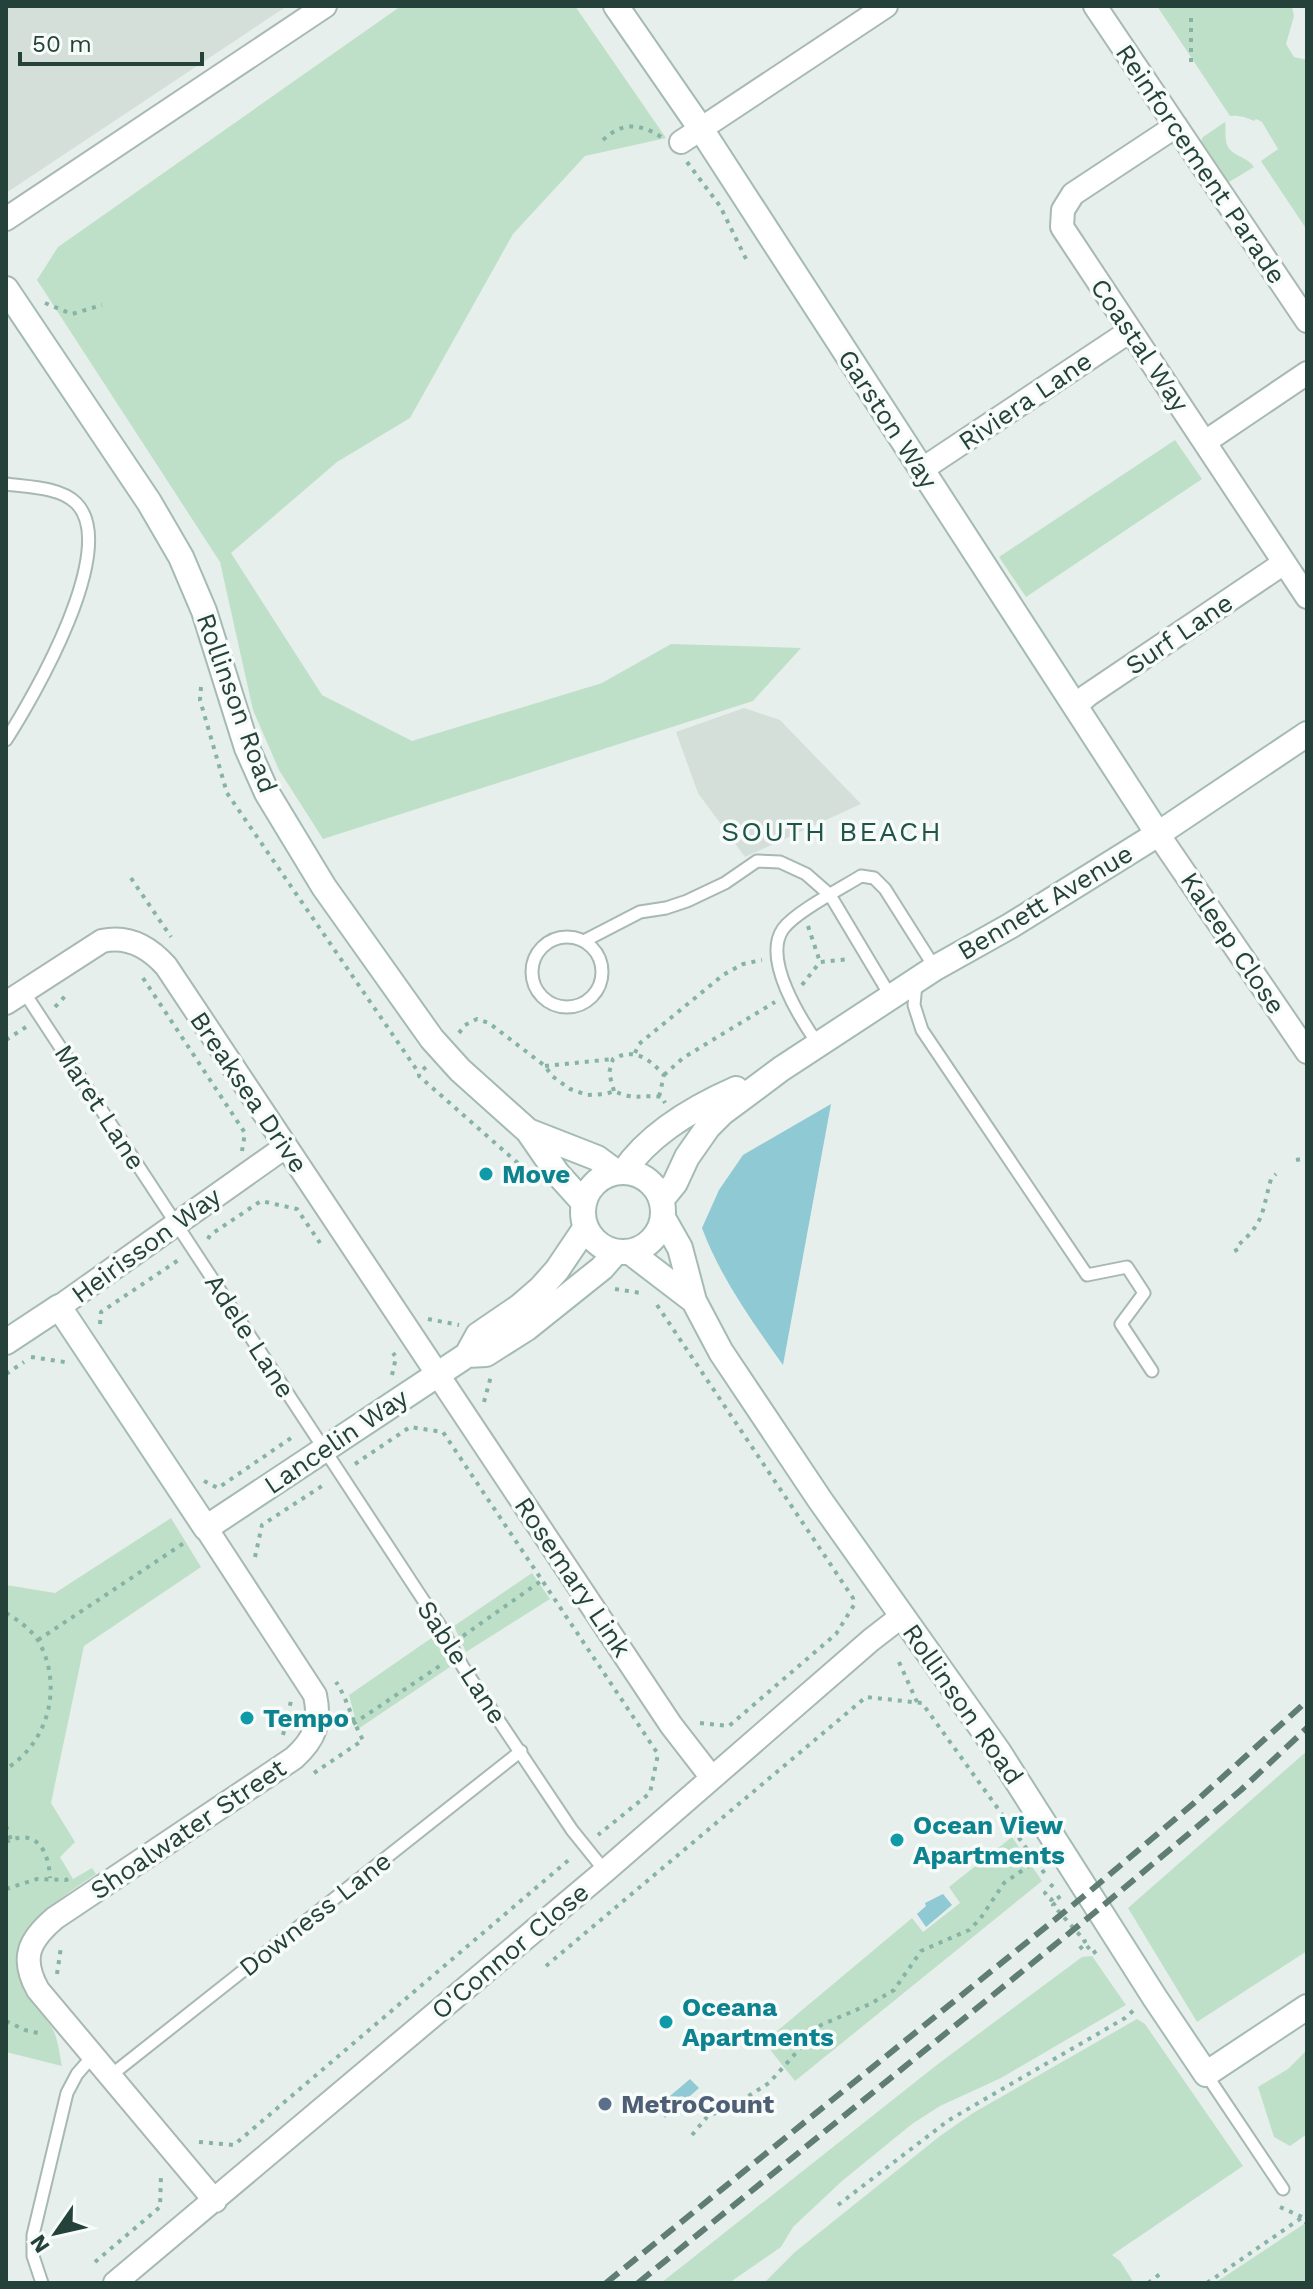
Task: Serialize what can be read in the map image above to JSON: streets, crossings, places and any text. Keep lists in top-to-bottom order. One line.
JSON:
{"streets":{"street":["Reinforcement Parade","Coastal Way","Riviera Lane","Garston Way","Surf Lane","Rollinson Road","Bennett Avenue","Kaleep Close","Breaksea Drive","Heirisson Way","Lancelin Way","Rosemary Link","Shoalwater Street","O'Connor Close"],"lane":["Maret Lane","Adele Lane","Sable Lane","Downess Lane"]},"crossings":[["Reinforcement Parade","Coastal Way"],["Coastal Way","Riviera Lane"],["Coastal Way","Surf Lane"],["Riviera Lane","Garston Way"],["Garston Way","Surf Lane"],["Garston Way","Bennett Avenue"],["Garston Way","Kaleep Close"],["Rollinson Road","Bennett Avenue"],["Rollinson Road","Lancelin Way"],["Rollinson Road","O'Connor Close"],["Bennett Avenue","Kaleep Close"],["Bennett Avenue","Lancelin Way"],["Breaksea Drive","Maret Lane"],["Breaksea Drive","Heirisson Way"],["Breaksea Drive","Lancelin Way"],["Breaksea Drive","Rosemary Link"],["Maret Lane","Heirisson Way"],["Maret Lane","Adele Lane"],["Heirisson Way","Adele Lane"],["Heirisson Way","Shoalwater Street"],["Adele Lane","Lancelin Way"],["Adele Lane","Sable Lane"],["Lancelin Way","Rosemary Link"],["Lancelin Way","Sable Lane"],["Lancelin Way","Shoalwater Street"],["Rosemary Link","O'Connor Close"],["Sable Lane","Downess Lane"],["Sable Lane","O'Connor Close"],["Shoalwater Street","Downess Lane"],["Shoalwater Street","O'Connor Close"]],"districts":["SOUTH BEACH"],"places":["Move","Tempo","Ocean View Apartments","Oceana Apartments","MetroCount"],"scale_bar":"50 m","north":"bottom left"}
